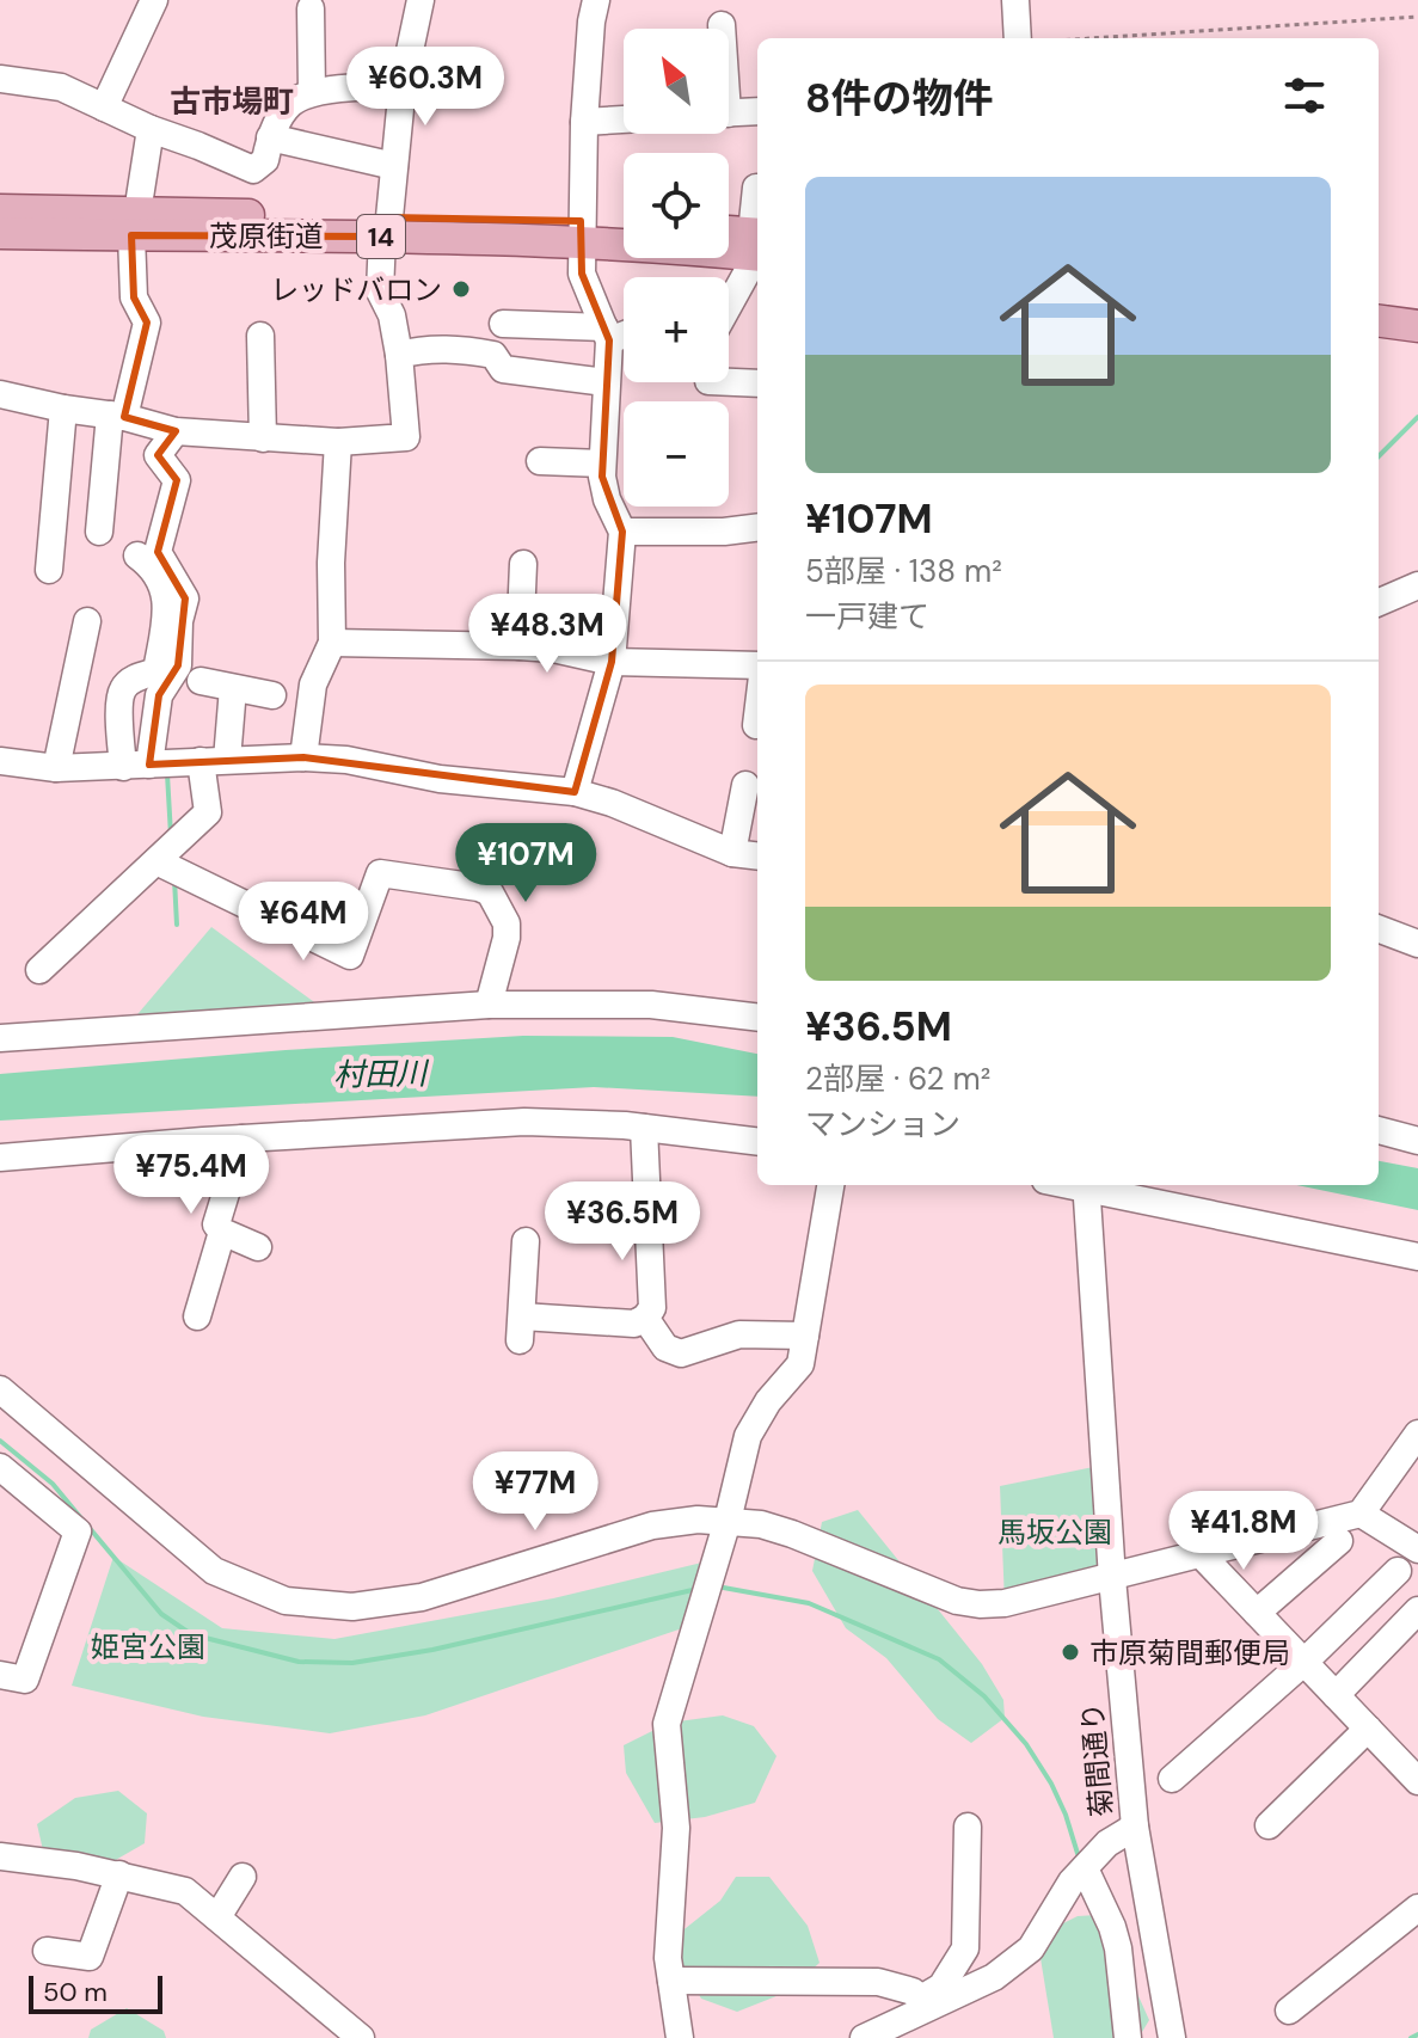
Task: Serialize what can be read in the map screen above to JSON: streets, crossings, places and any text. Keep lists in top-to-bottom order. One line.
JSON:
{"streets":{"main road":["茂原街道","14"],"street":["菊間通り"]},"districts":["古市場町"],"water":["村田川"],"parks":["馬坂公園","姫宮公園"],"places":["レッドバロン","市原菊間郵便局"],"scale_bar":"50 m","north":"top left","page":{"map_buttons":["+","−"],"heading":"8件の物件","price":["¥60.3M","¥48.3M","¥107M","¥64M","¥75.4M","¥36.5M","¥77M","¥41.8M"],"list":[{"name":"¥107M","note":"5部屋 · 138 m² · 一戸建て"},{"name":"¥36.5M","note":"2部屋 · 62 m² · マンション"}],"scale":"50 m"}}
